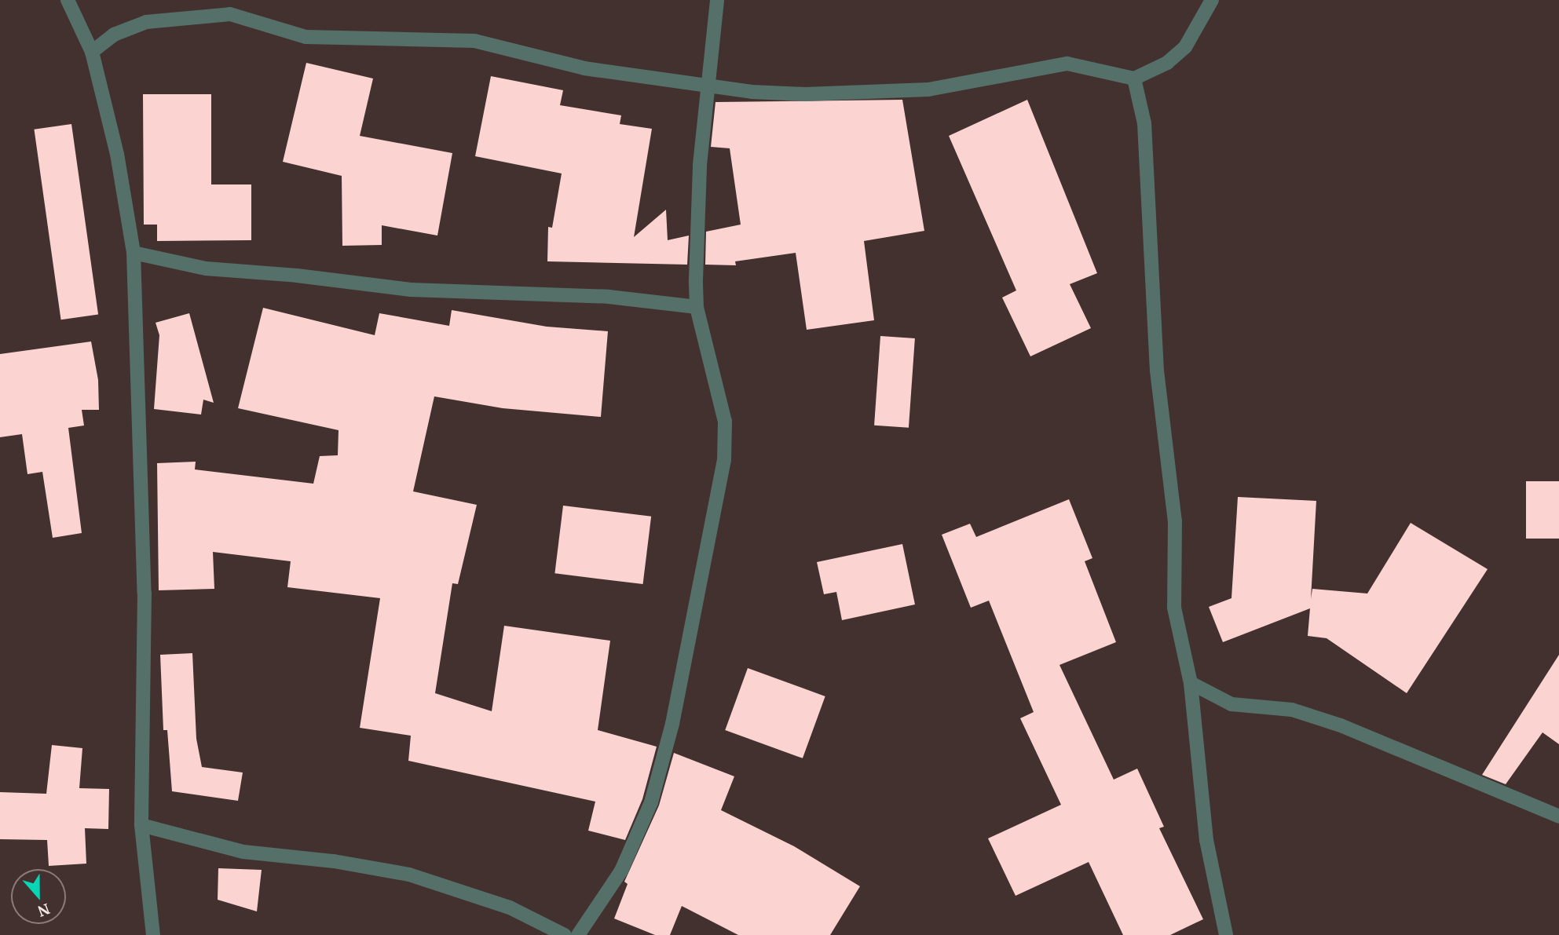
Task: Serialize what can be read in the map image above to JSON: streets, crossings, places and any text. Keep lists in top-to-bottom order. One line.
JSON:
{"north":"bottom"}
